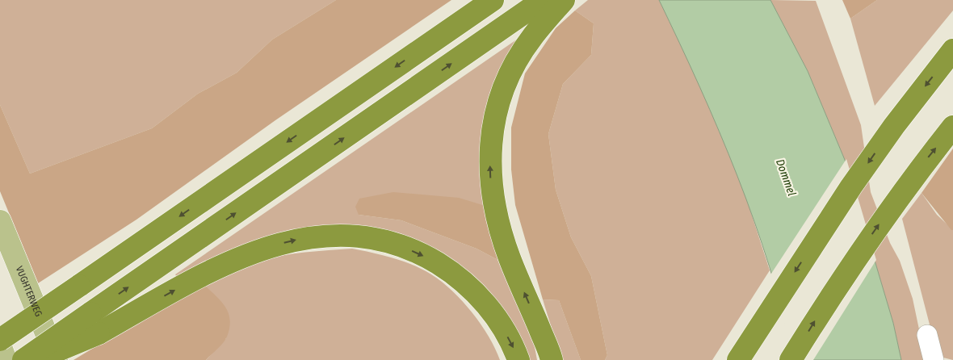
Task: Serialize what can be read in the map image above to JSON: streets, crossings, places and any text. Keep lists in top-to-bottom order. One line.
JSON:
{"streets":{"main road":["VUGHTERWEG"]},"water":["Dommel"]}
